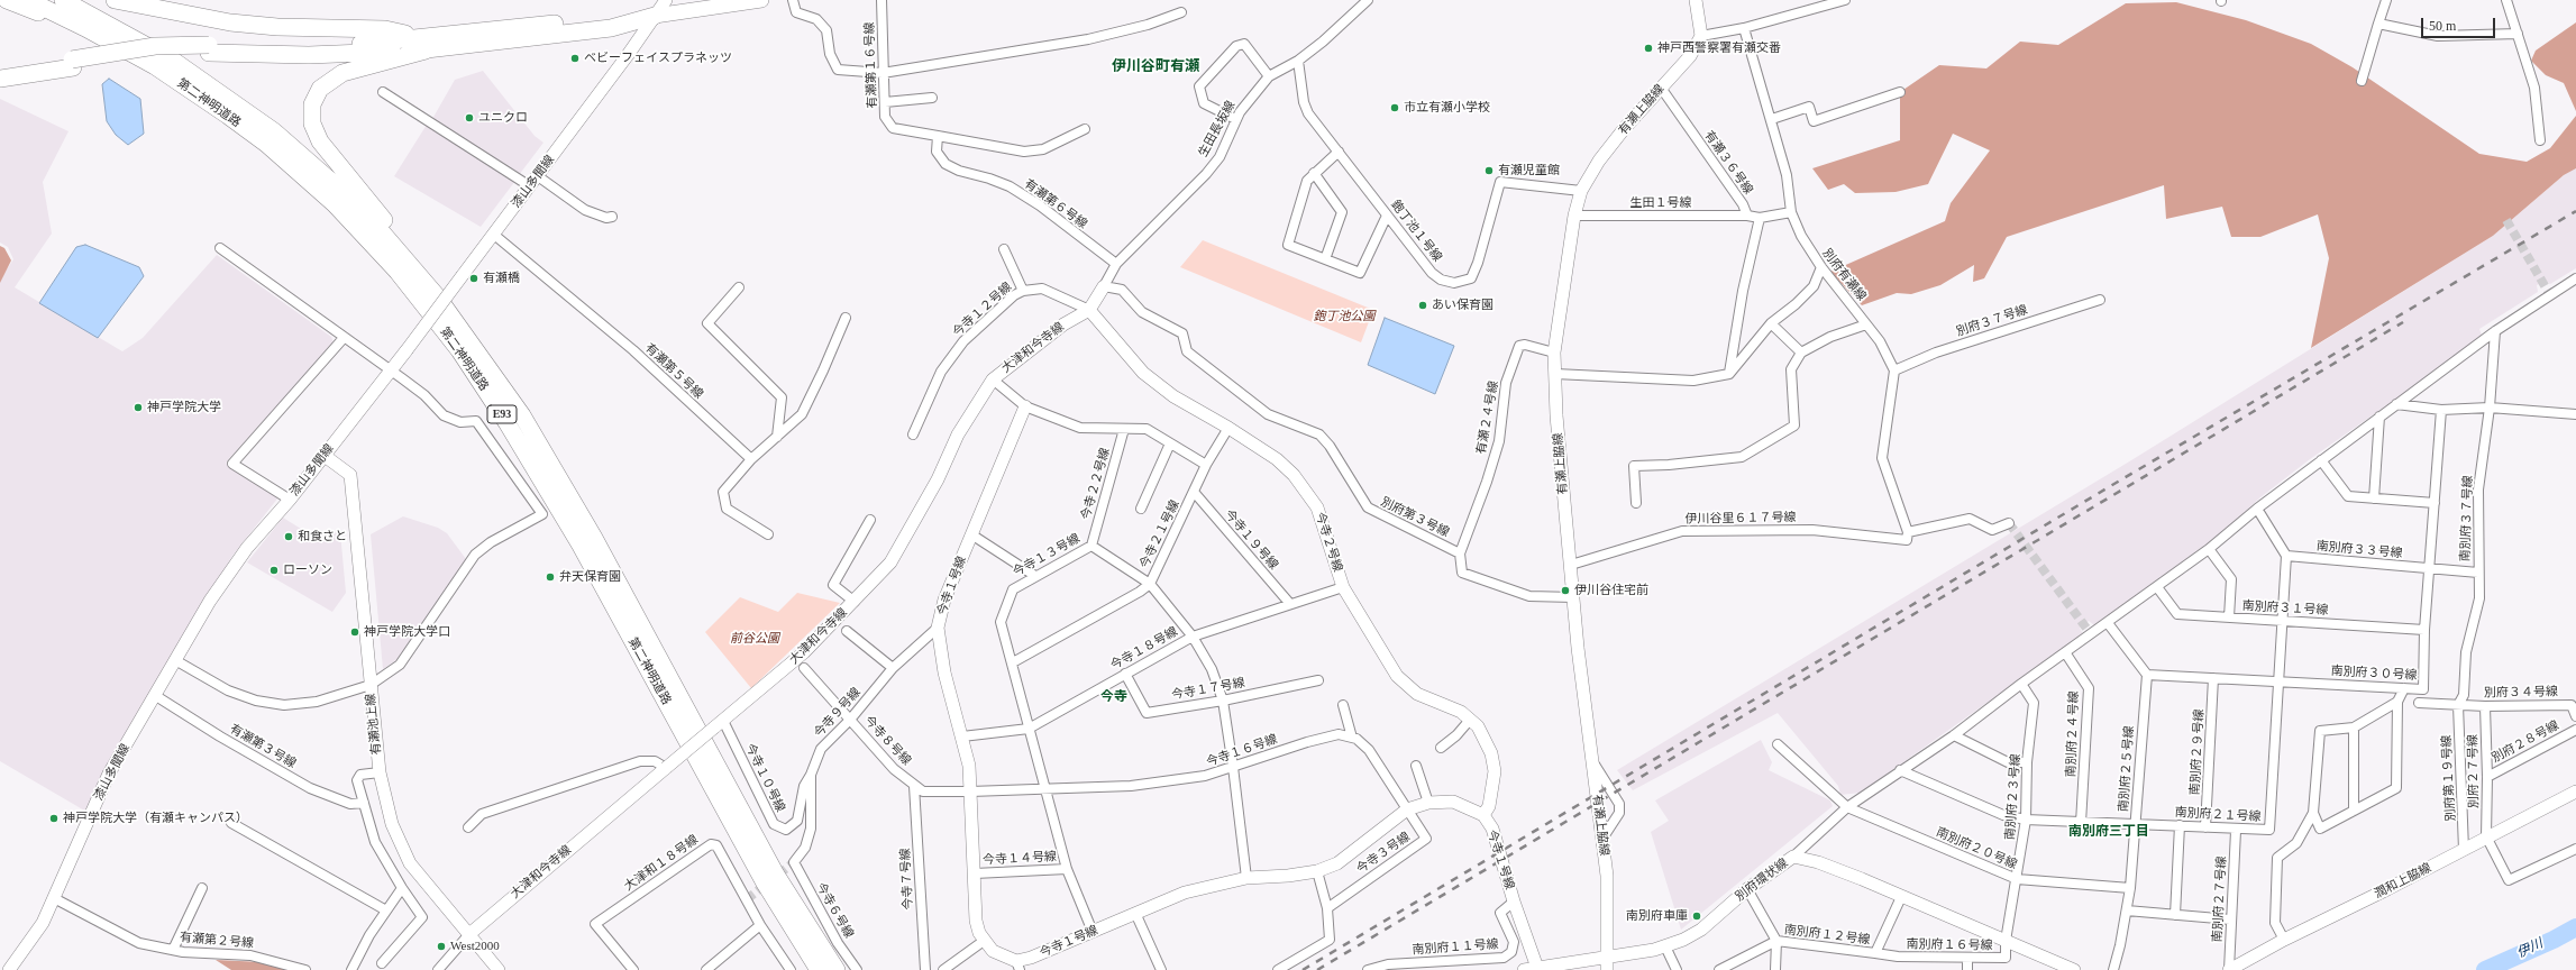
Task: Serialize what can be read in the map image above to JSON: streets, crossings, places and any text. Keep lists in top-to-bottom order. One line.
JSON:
{"streets":{"highway":["第二神明道路","E93"],"street":["有瀬第１６号線","有瀬上脇線","生田長坂線","有瀬３６号線","漆山多聞線","生田１号線","有瀬第６号線","鉋丁池１号線","別府有瀬線","今寺１２号線","別府３７号線","大津和今寺線","有瀬第５号線","有瀬２４号線","今寺２２号線","別府第３号線","伊川谷里６１７号線","南別府３７号線","今寺２１号線","今寺１９号線","今寺２号線","南別府３３号線","今寺１３号線","今寺１号線","南別府３１号線","今寺１８号線","南別府３０号線","今寺１７号線","別府３４号線","今寺９号線","有瀬池上線","南別府２４号線","今寺８号線","別府２８号線","有瀬第３号線","今寺１６号線","南別府２９号線","南別府２５号線","別府２７号線","今寺１０号線","別府第１９号線","南別府２３号線","南別府２１号線","南別府２０号線","今寺３号線","今寺１４号線","大津和１８号線","今寺７号線","別府環状線","潤和上脇線","南別府２７号線","今寺６号線","南別府１２号線","有瀬第２号線","南別府１６号線","南別府１１号線"]},"crossings":[["有瀬第１６号線","有瀬第６号線"],["有瀬上脇線","有瀬３６号線"],["有瀬上脇線","生田１号線"],["有瀬上脇線","鉋丁池１号線"],["有瀬上脇線","有瀬２４号線"],["有瀬上脇線","伊川谷里６１７号線"],["有瀬上脇線","別府環状線"],["生田長坂線","有瀬第６号線"],["生田長坂線","鉋丁池１号線"],["生田長坂線","大津和今寺線"],["生田長坂線","別府第３号線"],["有瀬３６号線","生田１号線"],["漆山多聞線","有瀬第５号線"],["漆山多聞線","有瀬池上線"],["漆山多聞線","有瀬第３号線"],["漆山多聞線","有瀬第２号線"],["別府有瀬線","別府３７号線"],["今寺１２号線","大津和今寺線"],["今寺１２号線","今寺２号線"],["大津和今寺線","別府第３号線"],["大津和今寺線","今寺２号線"],["大津和今寺線","有瀬池上線"],["大津和今寺線","今寺１０号線"],["有瀬２４号線","別府第３号線"],["今寺２２号線","今寺１３号線"],["南別府３７号線","南別府３３号線"],["南別府３７号線","別府３４号線"],["南別府３７号線","別府第１９号線"],["今寺２１号線","今寺１９号線"],["今寺２１号線","今寺２号線"],["今寺２１号線","今寺１３号線"],["今寺１９号線","今寺１８号線"],["今寺２号線","今寺１号線"],["今寺２号線","今寺１８号線"],["南別府３３号線","南別府３０号線"],["南別府３３号線","南別府２１号線"],["今寺１３号線","今寺１号線"],["今寺１３号線","今寺１８号線"],["今寺１３号線","今寺１７号線"],["今寺１３号線","今寺１６号線"],["今寺１３号線","今寺１４号線"],["今寺１号線","今寺１８号線"],["今寺１号線","今寺９号線"],["今寺１号線","今寺８号線"],["今寺１号線","今寺１６号線"],["今寺１号線","今寺３号線"],["今寺１号線","今寺１４号線"],["今寺１号線","別府環状線"],["今寺１号線","南別府１１号線"],["南別府３１号線","南別府３０号線"],["南別府３１号線","南別府２１号線"],["今寺１８号線","今寺１７号線"],["南別府３０号線","南別府２９号線"],["南別府３０号線","南別府２５号線"],["南別府３０号線","南別府２１号線"],["別府３４号線","別府２７号線"],["別府３４号線","別府第１９号線"],["今寺９号線","今寺８号線"],["今寺９号線","今寺１０号線"],["今寺９号線","今寺６号線"],["南別府２４号線","南別府２１号線"],["今寺８号線","今寺１６号線"],["今寺８号線","今寺７号線"],["別府２８号線","別府２７号線"],["南別府２９号線","南別府２１号線"],["南別府２５号線","南別府２１号線"],["南別府２５号線","南別府２０号線"],["別府２７号線","潤和上脇線"],["別府第１９号線","潤和上脇線"],["南別府２３号線","南別府２１号線"],["南別府２３号線","南別府２０号線"],["南別府２３号線","別府環状線"],["南別府２３号線","南別府１６号線"],["南別府２１号線","南別府２７号線"],["別府環状線","南別府１２号線"],["別府環状線","南別府１６号線"],["潤和上脇線","南別府２７号線"],["南別府１２号線","南別府１６号線"]],"districts":["伊川谷町有瀬","今寺","南別府三丁目"],"water":["伊川"],"parks":["鉋丁池公園","前谷公園"],"places":["神戸西警察署有瀬交番","ベビーフェイスプラネッツ","市立有瀬小学校","ユニクロ","有瀬児童館","有瀬橋","あい保育園","神戸学院大学","和食さと","ローソン","弁天保育園","伊川谷住宅前","神戸学院大学口","神戸学院大学（有瀬キャンパス）","南別府車庫","West2000"],"scale_bar":"50 m"}
